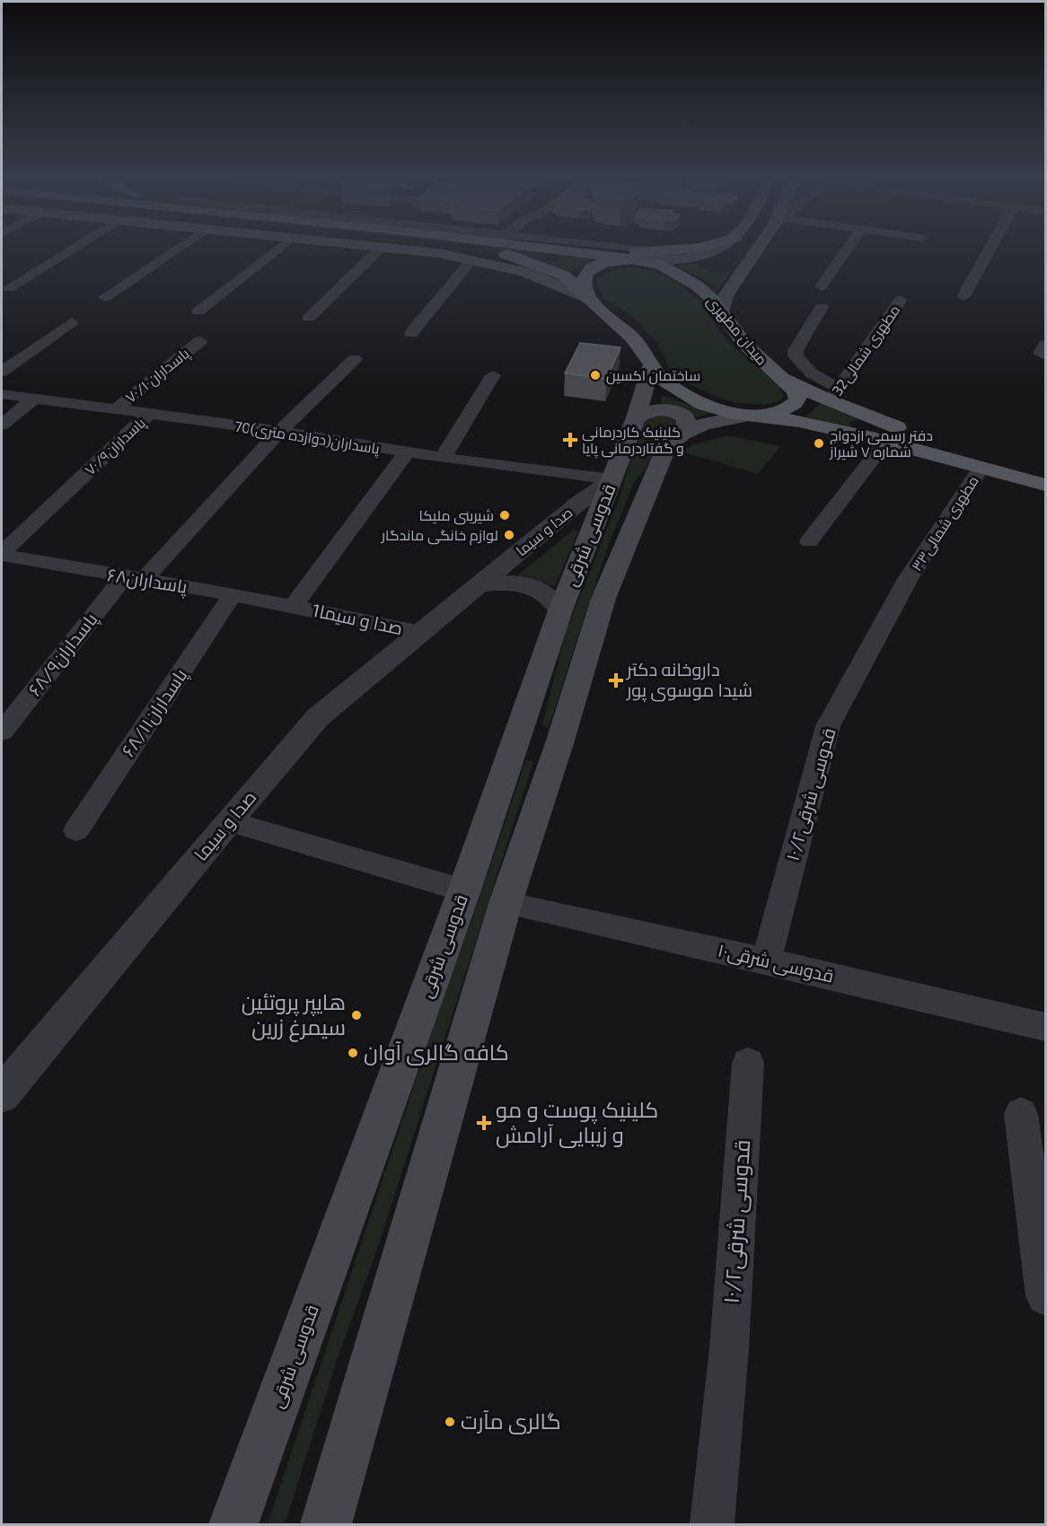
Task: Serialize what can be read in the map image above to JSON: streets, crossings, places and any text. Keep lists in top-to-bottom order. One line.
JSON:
{"streets":{"main road":["میدان مطهری","قدوسی شرقی"],"street":["32مطهرى شمالى","پاسداران۷۰/۱۰","70پاسداران(دوازده متری)","پاسداران۷۰/۹","مطهرى شمالى۳۳","صدا و سیما","پاسداران۶۸","1صدا و سیما","پاسداران۶۸/۹","پاسداران۶۸/۱۱","قدوسی شرقی۱۰/۲","قدوسی شرقی۱۰"]},"crossings":[["میدان مطهری","قدوسی شرقی"],["پاسداران۷۰/۱۰","70پاسداران(دوازده متری)"],["70پاسداران(دوازده متری)","پاسداران۷۰/۹"],["70پاسداران(دوازده متری)","صدا و سیما"],["70پاسداران(دوازده متری)","قدوسی شرقی"],["70پاسداران(دوازده متری)","پاسداران۶۸/۹"],["پاسداران۷۰/۹","پاسداران۶۸"],["مطهرى شمالى۳۳","قدوسی شرقی۱۰/۲"],["صدا و سیما","قدوسی شرقی"],["صدا و سیما","1صدا و سیما"],["قدوسی شرقی","قدوسی شرقی۱۰"],["پاسداران۶۸","1صدا و سیما"],["پاسداران۶۸","پاسداران۶۸/۹"],["پاسداران۶۸","پاسداران۶۸/۱۱"],["قدوسی شرقی۱۰/۲","قدوسی شرقی۱۰"]],"places":{"other":["ساختمان اکسین","دفتر رسمی ازدواج شماره ۷ شیراز","شیرینى ملیکا","لوازم خانگی ماندگار","هایپر پروتئین سیمرغ زرین","کافه گالری آوان","گالری مآرت"],"health":["کلینیک کاردرمانی و گفتاردرمانی پایا","داروخانه دکتر شیدا موسوی پور","کلینیک پوست و مو و زیبایی آرامش"]}}
